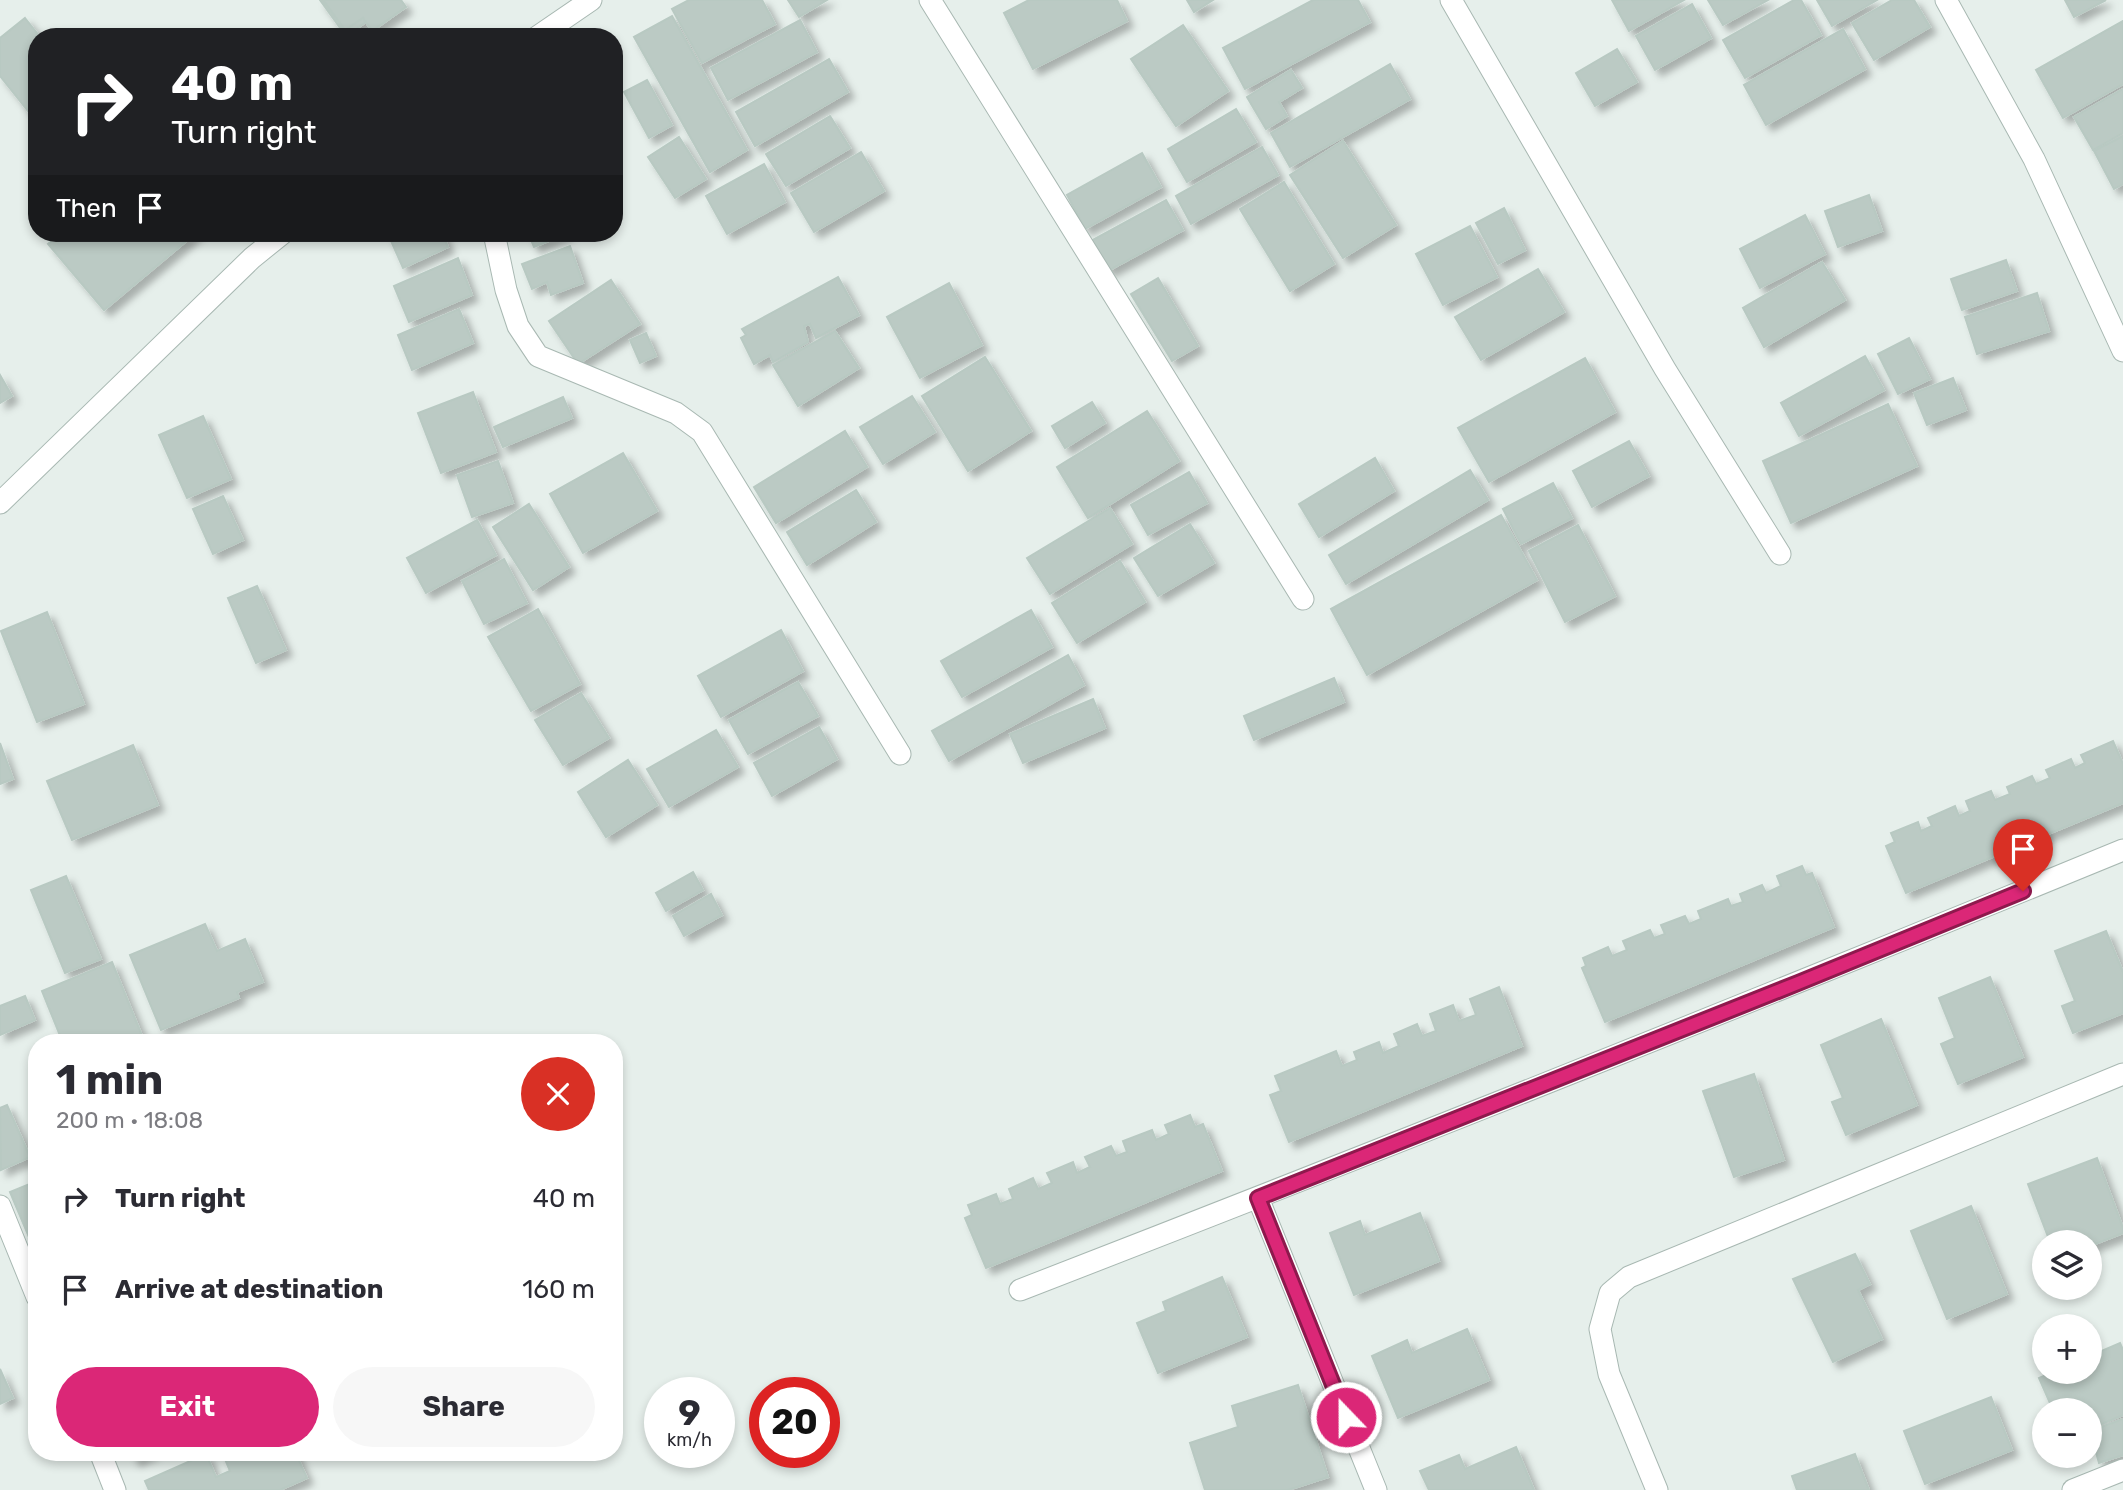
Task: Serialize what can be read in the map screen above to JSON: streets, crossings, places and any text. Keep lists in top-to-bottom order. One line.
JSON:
{"page":{"turn":["40 m","Turn right"],"then":"Then","heading":["1 min","200 m · 18:08"],"list":[{"name":"Turn right","value":"40 m"},{"name":"Arrive at destination","value":"160 m"}],"map_buttons":["+","−"],"buttons":["Exit","Share"],"speed":"9 km/h","limit":"20"}}
